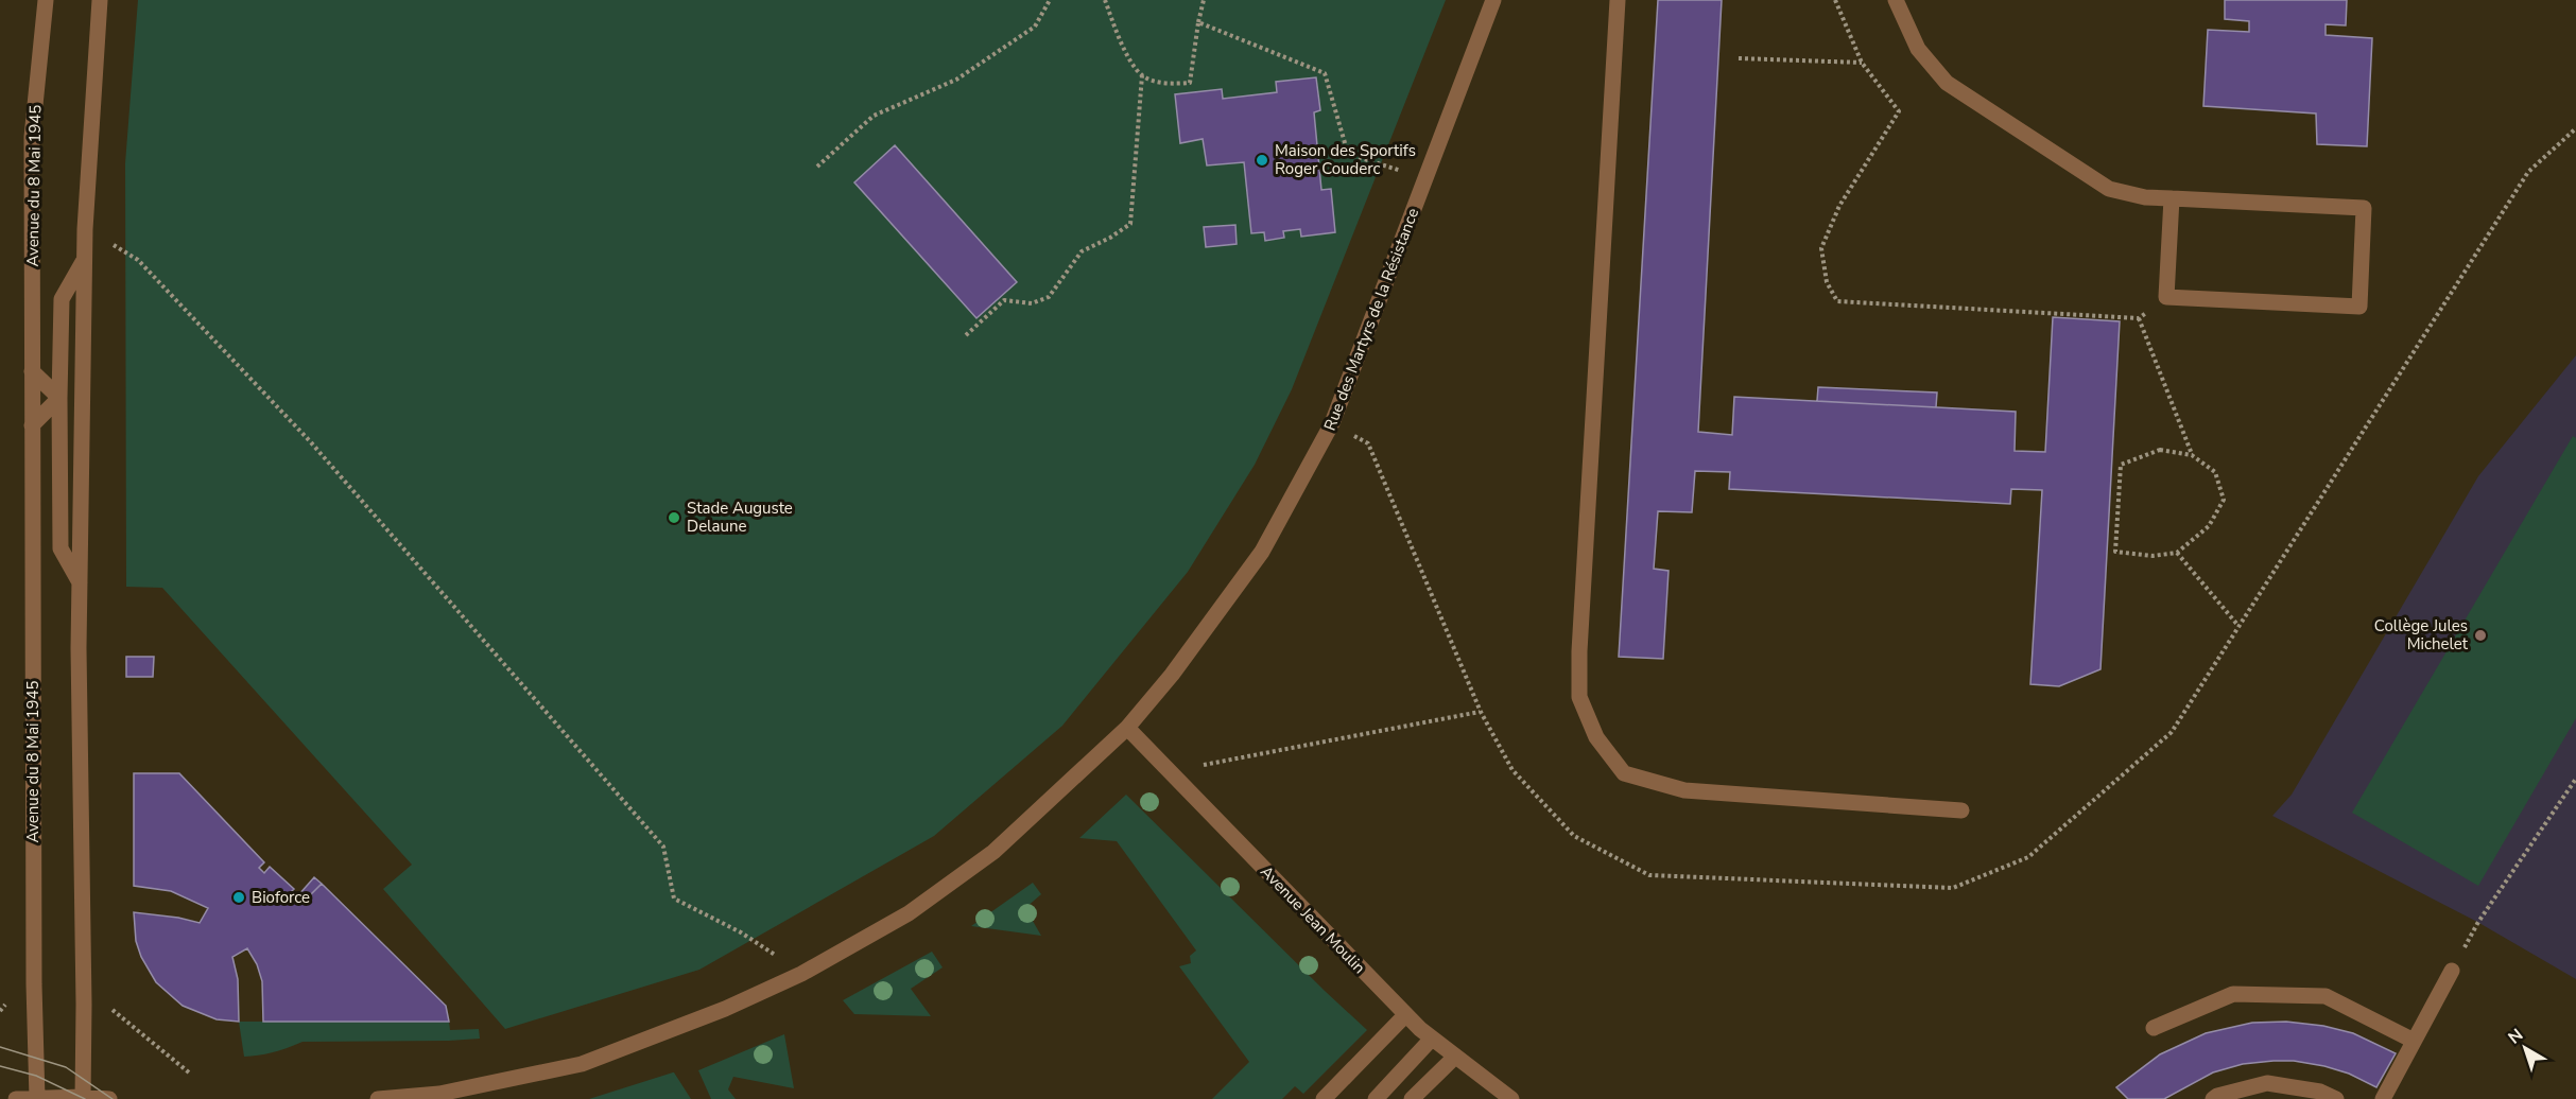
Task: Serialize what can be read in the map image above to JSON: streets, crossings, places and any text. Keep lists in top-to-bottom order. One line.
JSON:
{"streets":{"street":["Avenue du 8 Mai 1945","Rue des Martyrs de la Résistance","Avenue Jean Moulin"]},"crossings":[["Rue des Martyrs de la Résistance","Avenue Jean Moulin"]],"places":["Maison des Sportifs Roger Couderc","Stade Auguste Delaune","Collège Jules Michelet","Bioforce"],"north":"top left"}
